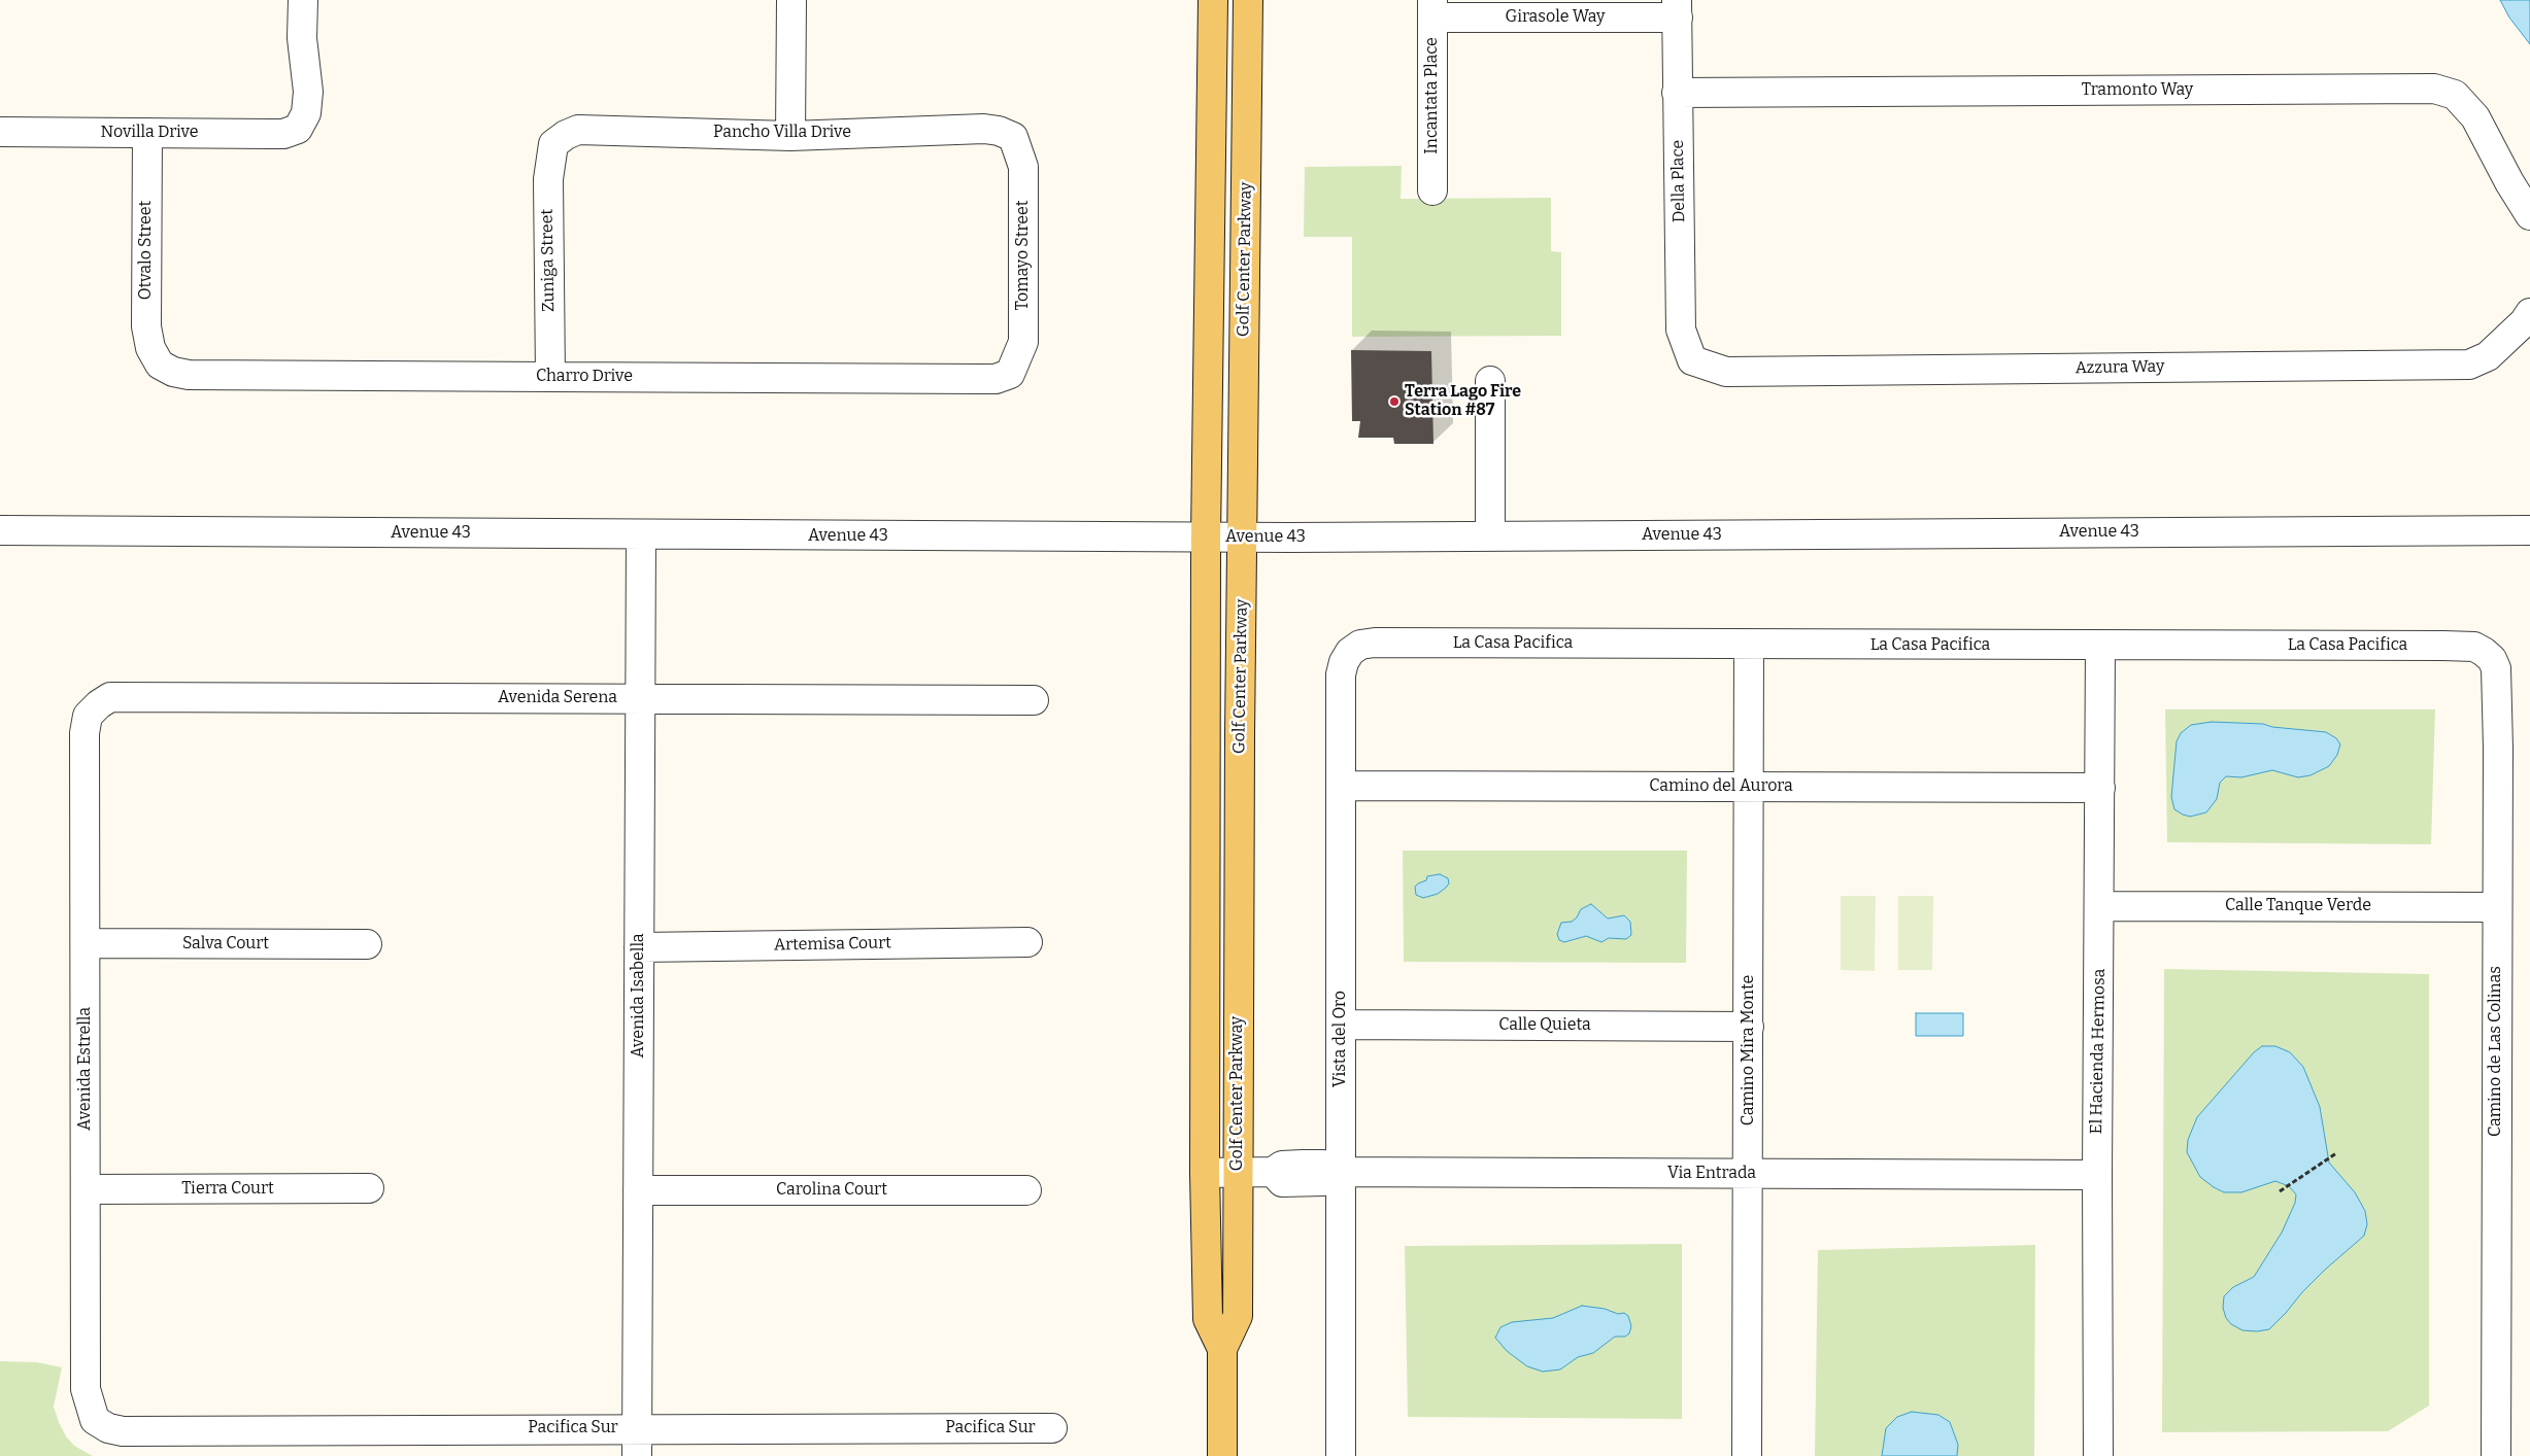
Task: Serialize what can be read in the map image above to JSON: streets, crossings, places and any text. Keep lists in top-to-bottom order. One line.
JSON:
{"streets":{"main road":["Golf Center Parkway"],"street":["Girasole Way","Tramonto Way","Incantata Place","Novilla Drive","Pancho Villa Drive","Della Place","Otvalo Street","Tomayo Street","Zuniga Street","Azzura Way","Charro Drive","Avenue 43","La Casa Pacifica","Avenida Serena","Camino del Aurora","Calle Tanque Verde","Salva Court","Artemisa Court","Avenida Isabella","Calle Quieta","Vista del Oro","Camino Mira Monte","El Hacienda Hermosa","Camino de Las Colinas","Avenida Estrella","Via Entrada","Tierra Court","Carolina Court","Pacifica Sur"]},"crossings":[["Girasole Way","Incantata Place"],["Girasole Way","Della Place"],["Tramonto Way","Della Place"],["Novilla Drive","Otvalo Street"],["Pancho Villa Drive","Tomayo Street"],["Pancho Villa Drive","Zuniga Street"],["Della Place","Azzura Way"],["Otvalo Street","Charro Drive"],["Tomayo Street","Charro Drive"],["Golf Center Parkway","Avenue 43"],["Golf Center Parkway","Via Entrada"],["Zuniga Street","Charro Drive"],["Avenue 43","Avenida Isabella"],["La Casa Pacifica","Vista del Oro"],["La Casa Pacifica","Camino Mira Monte"],["La Casa Pacifica","El Hacienda Hermosa"],["La Casa Pacifica","Camino de Las Colinas"],["Avenida Serena","Avenida Isabella"],["Avenida Serena","Avenida Estrella"],["Camino del Aurora","Vista del Oro"],["Camino del Aurora","Camino Mira Monte"],["Camino del Aurora","El Hacienda Hermosa"],["Calle Tanque Verde","El Hacienda Hermosa"],["Calle Tanque Verde","Camino de Las Colinas"],["Salva Court","Avenida Estrella"],["Artemisa Court","Avenida Isabella"],["Avenida Isabella","Carolina Court"],["Avenida Isabella","Pacifica Sur"],["Calle Quieta","Vista del Oro"],["Calle Quieta","Camino Mira Monte"],["Vista del Oro","Via Entrada"],["Camino Mira Monte","Via Entrada"],["El Hacienda Hermosa","Via Entrada"],["Avenida Estrella","Tierra Court"],["Avenida Estrella","Pacifica Sur"]],"places":["Terra Lago Fire Station #87"]}
